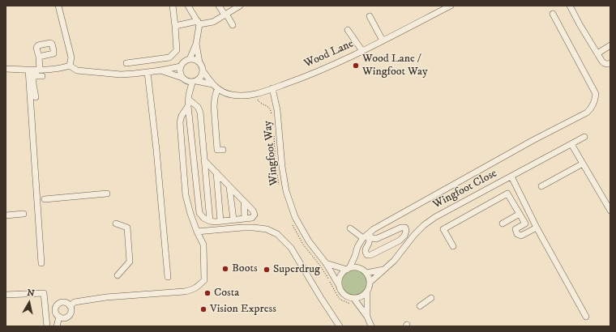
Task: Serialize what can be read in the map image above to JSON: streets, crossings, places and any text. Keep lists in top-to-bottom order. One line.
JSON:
{"streets":{"street":["Wood Lane","Wingfoot Way","Wingfoot Close"]},"crossings":[["Wood Lane","Wingfoot Way"],["Wingfoot Way","Wingfoot Close"]],"places":["Wood Lane / Wingfoot Way","Boots","Superdrug","Costa","Vision Express"],"north":"top"}
